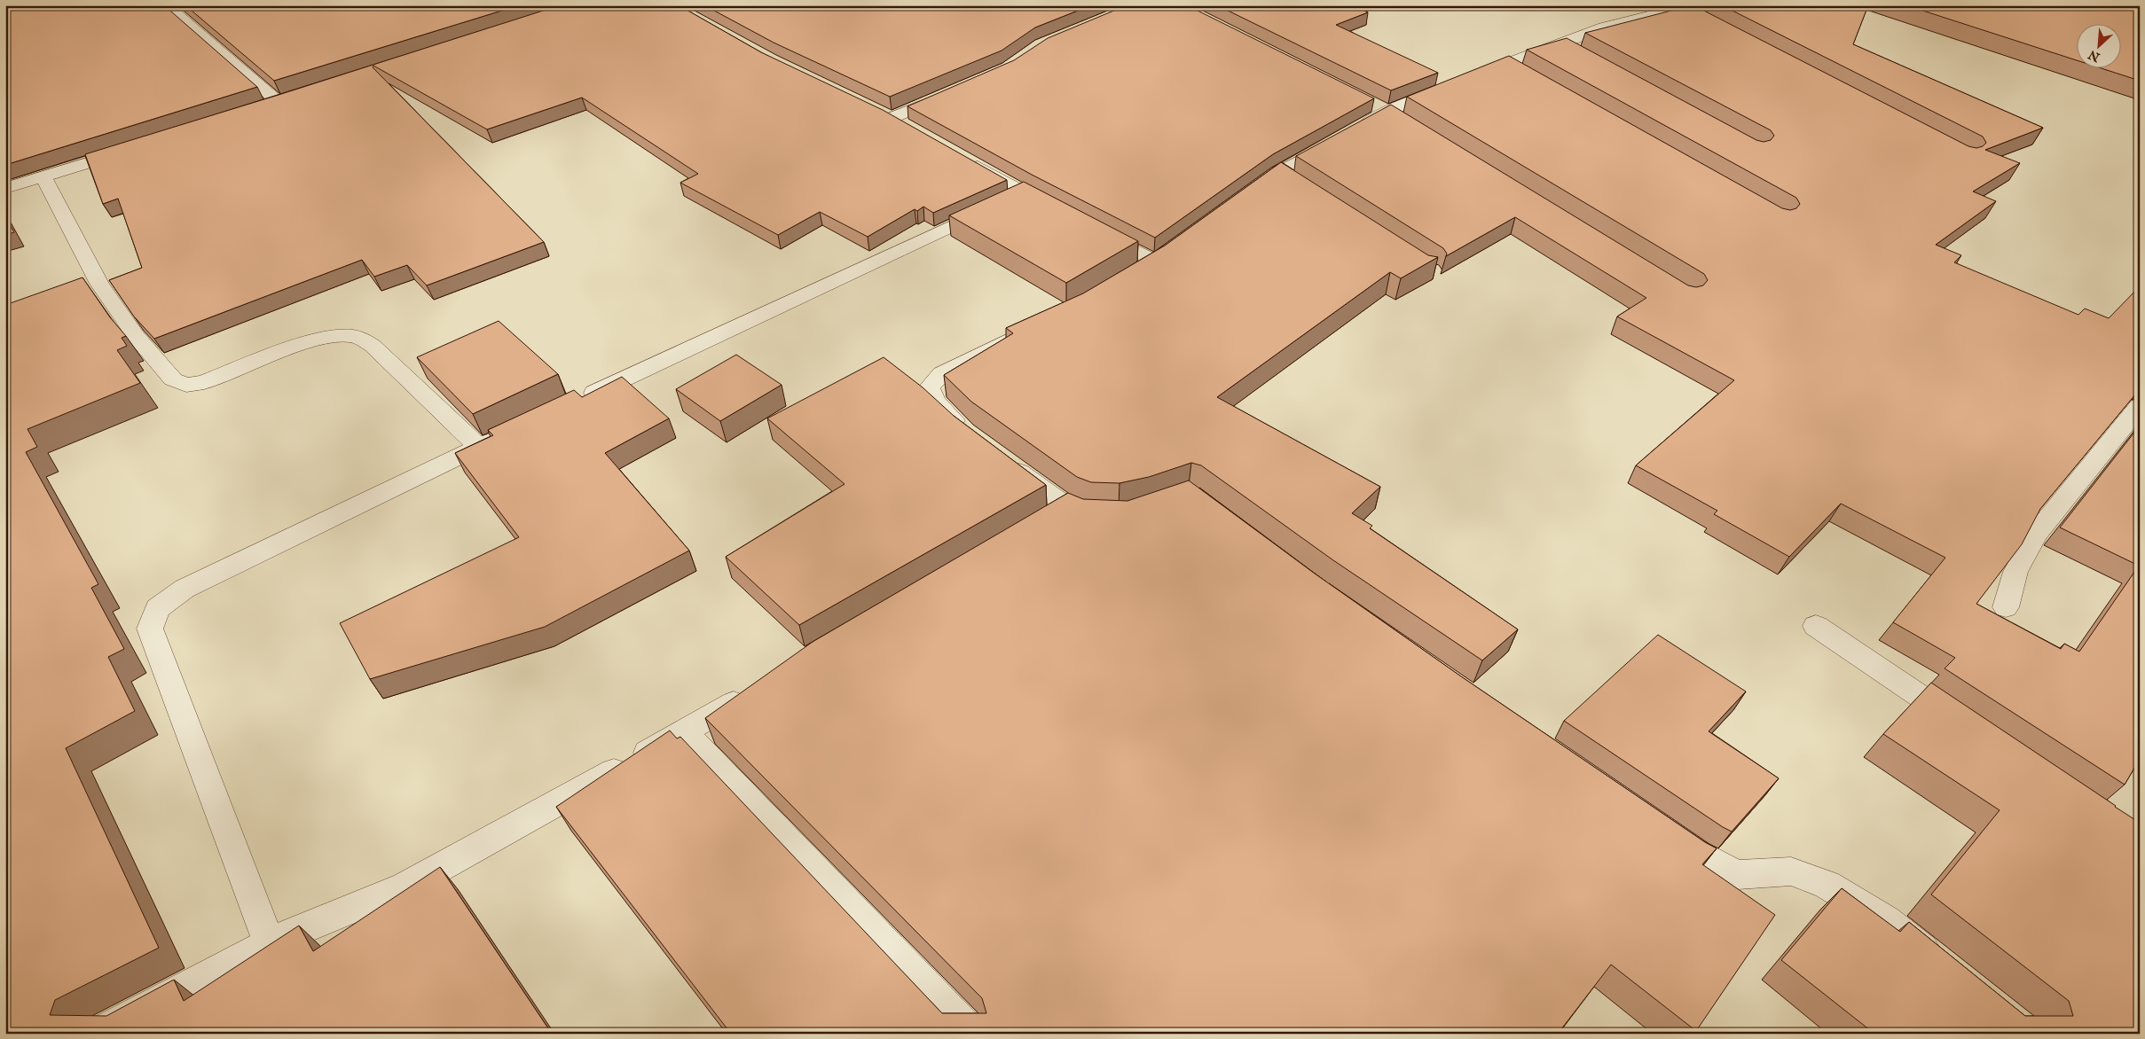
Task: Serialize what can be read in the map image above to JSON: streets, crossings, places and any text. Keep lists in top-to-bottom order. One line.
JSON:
{"north":"bottom left"}
